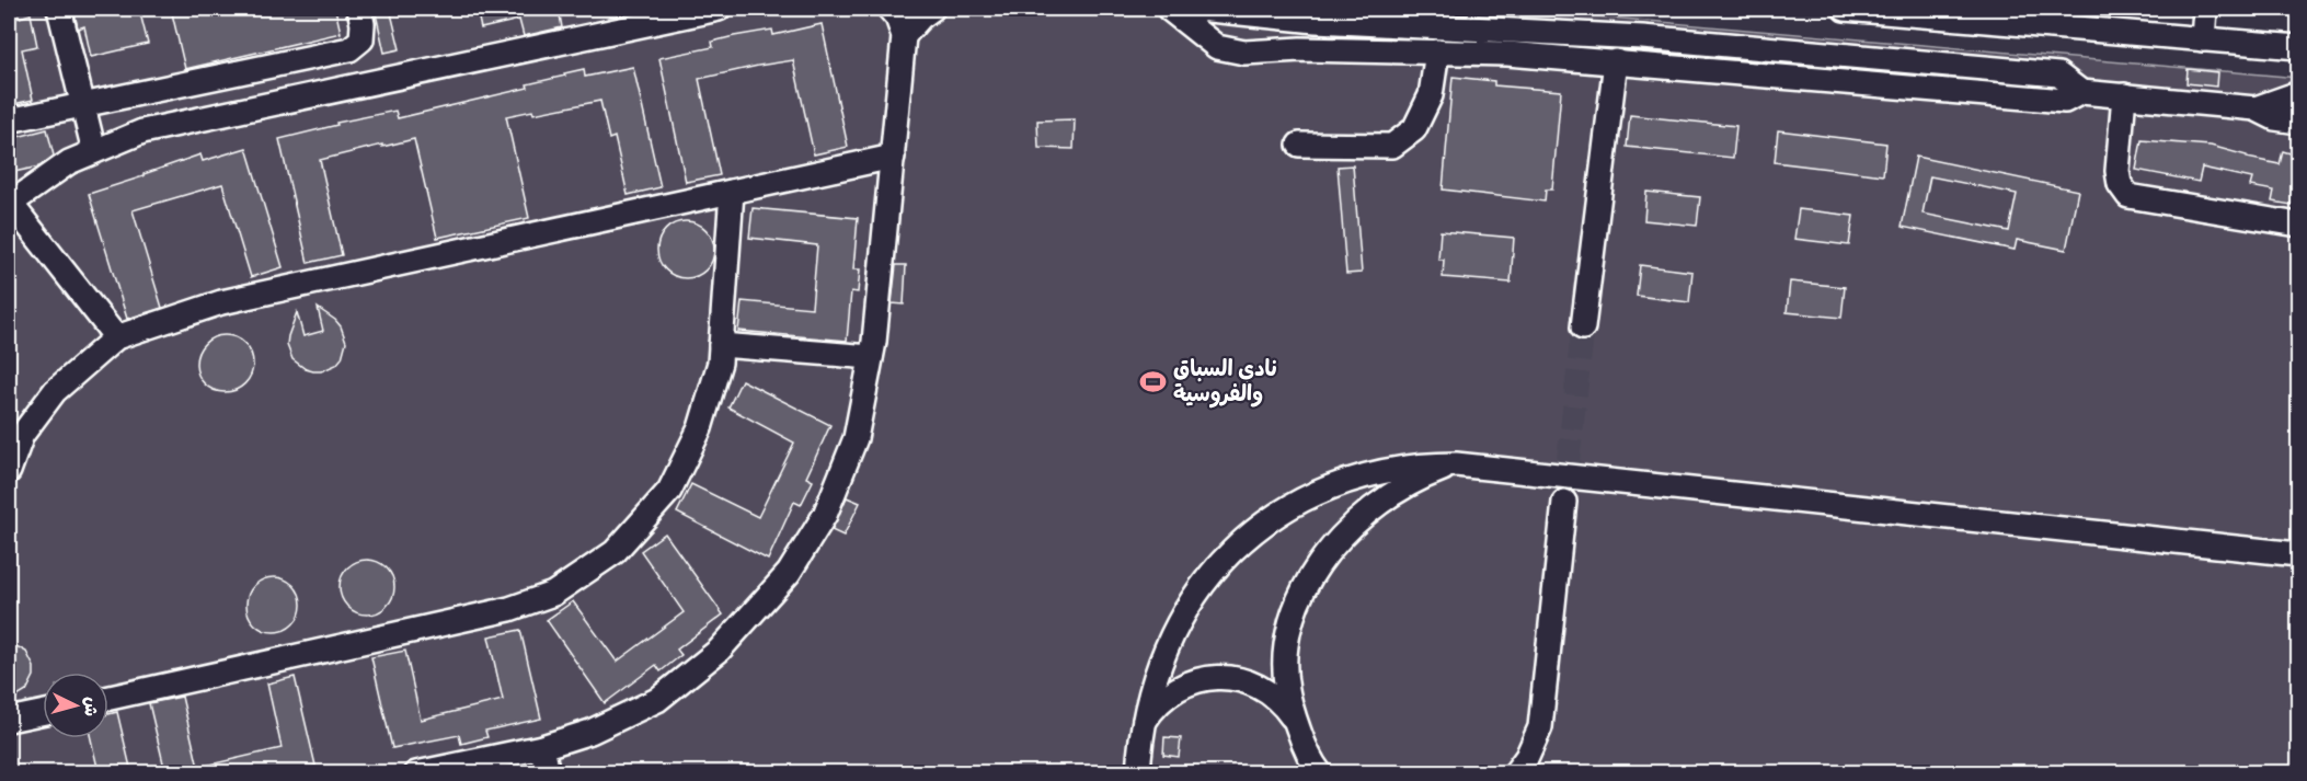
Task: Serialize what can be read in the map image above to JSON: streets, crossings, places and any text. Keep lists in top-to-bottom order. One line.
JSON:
{"places":{"sports":["نادي السباق والفروسية"]},"north":"right"}
